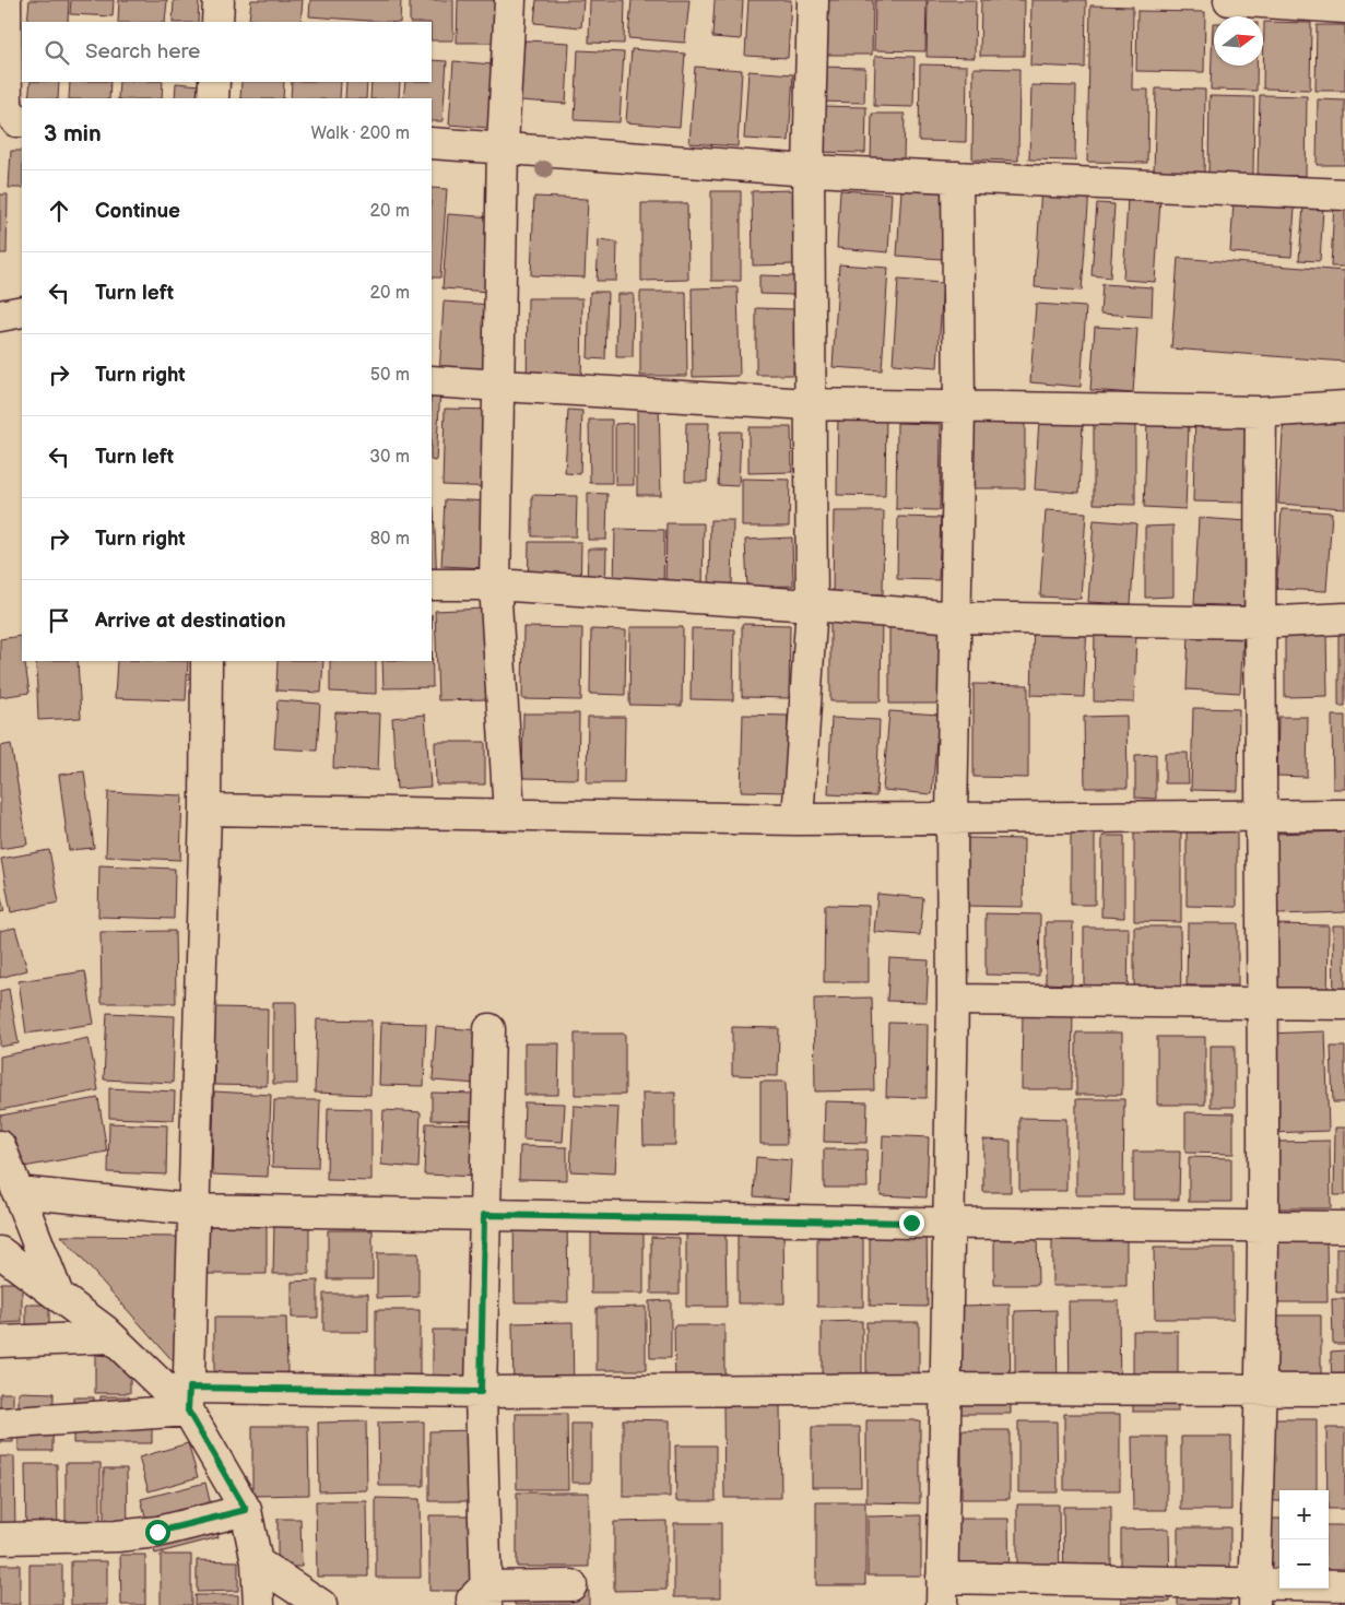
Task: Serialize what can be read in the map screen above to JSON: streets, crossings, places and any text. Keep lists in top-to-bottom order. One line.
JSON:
{"north":"right","page":{"search":"Search here","heading":["3 min","Walk · 200 m"],"list":[["Continue","20 m"],["Turn left","20 m"],["Turn right","50 m"],["Turn left","30 m"],["Turn right","80 m"],"Arrive at destination"],"map_buttons":["+","−"]}}
